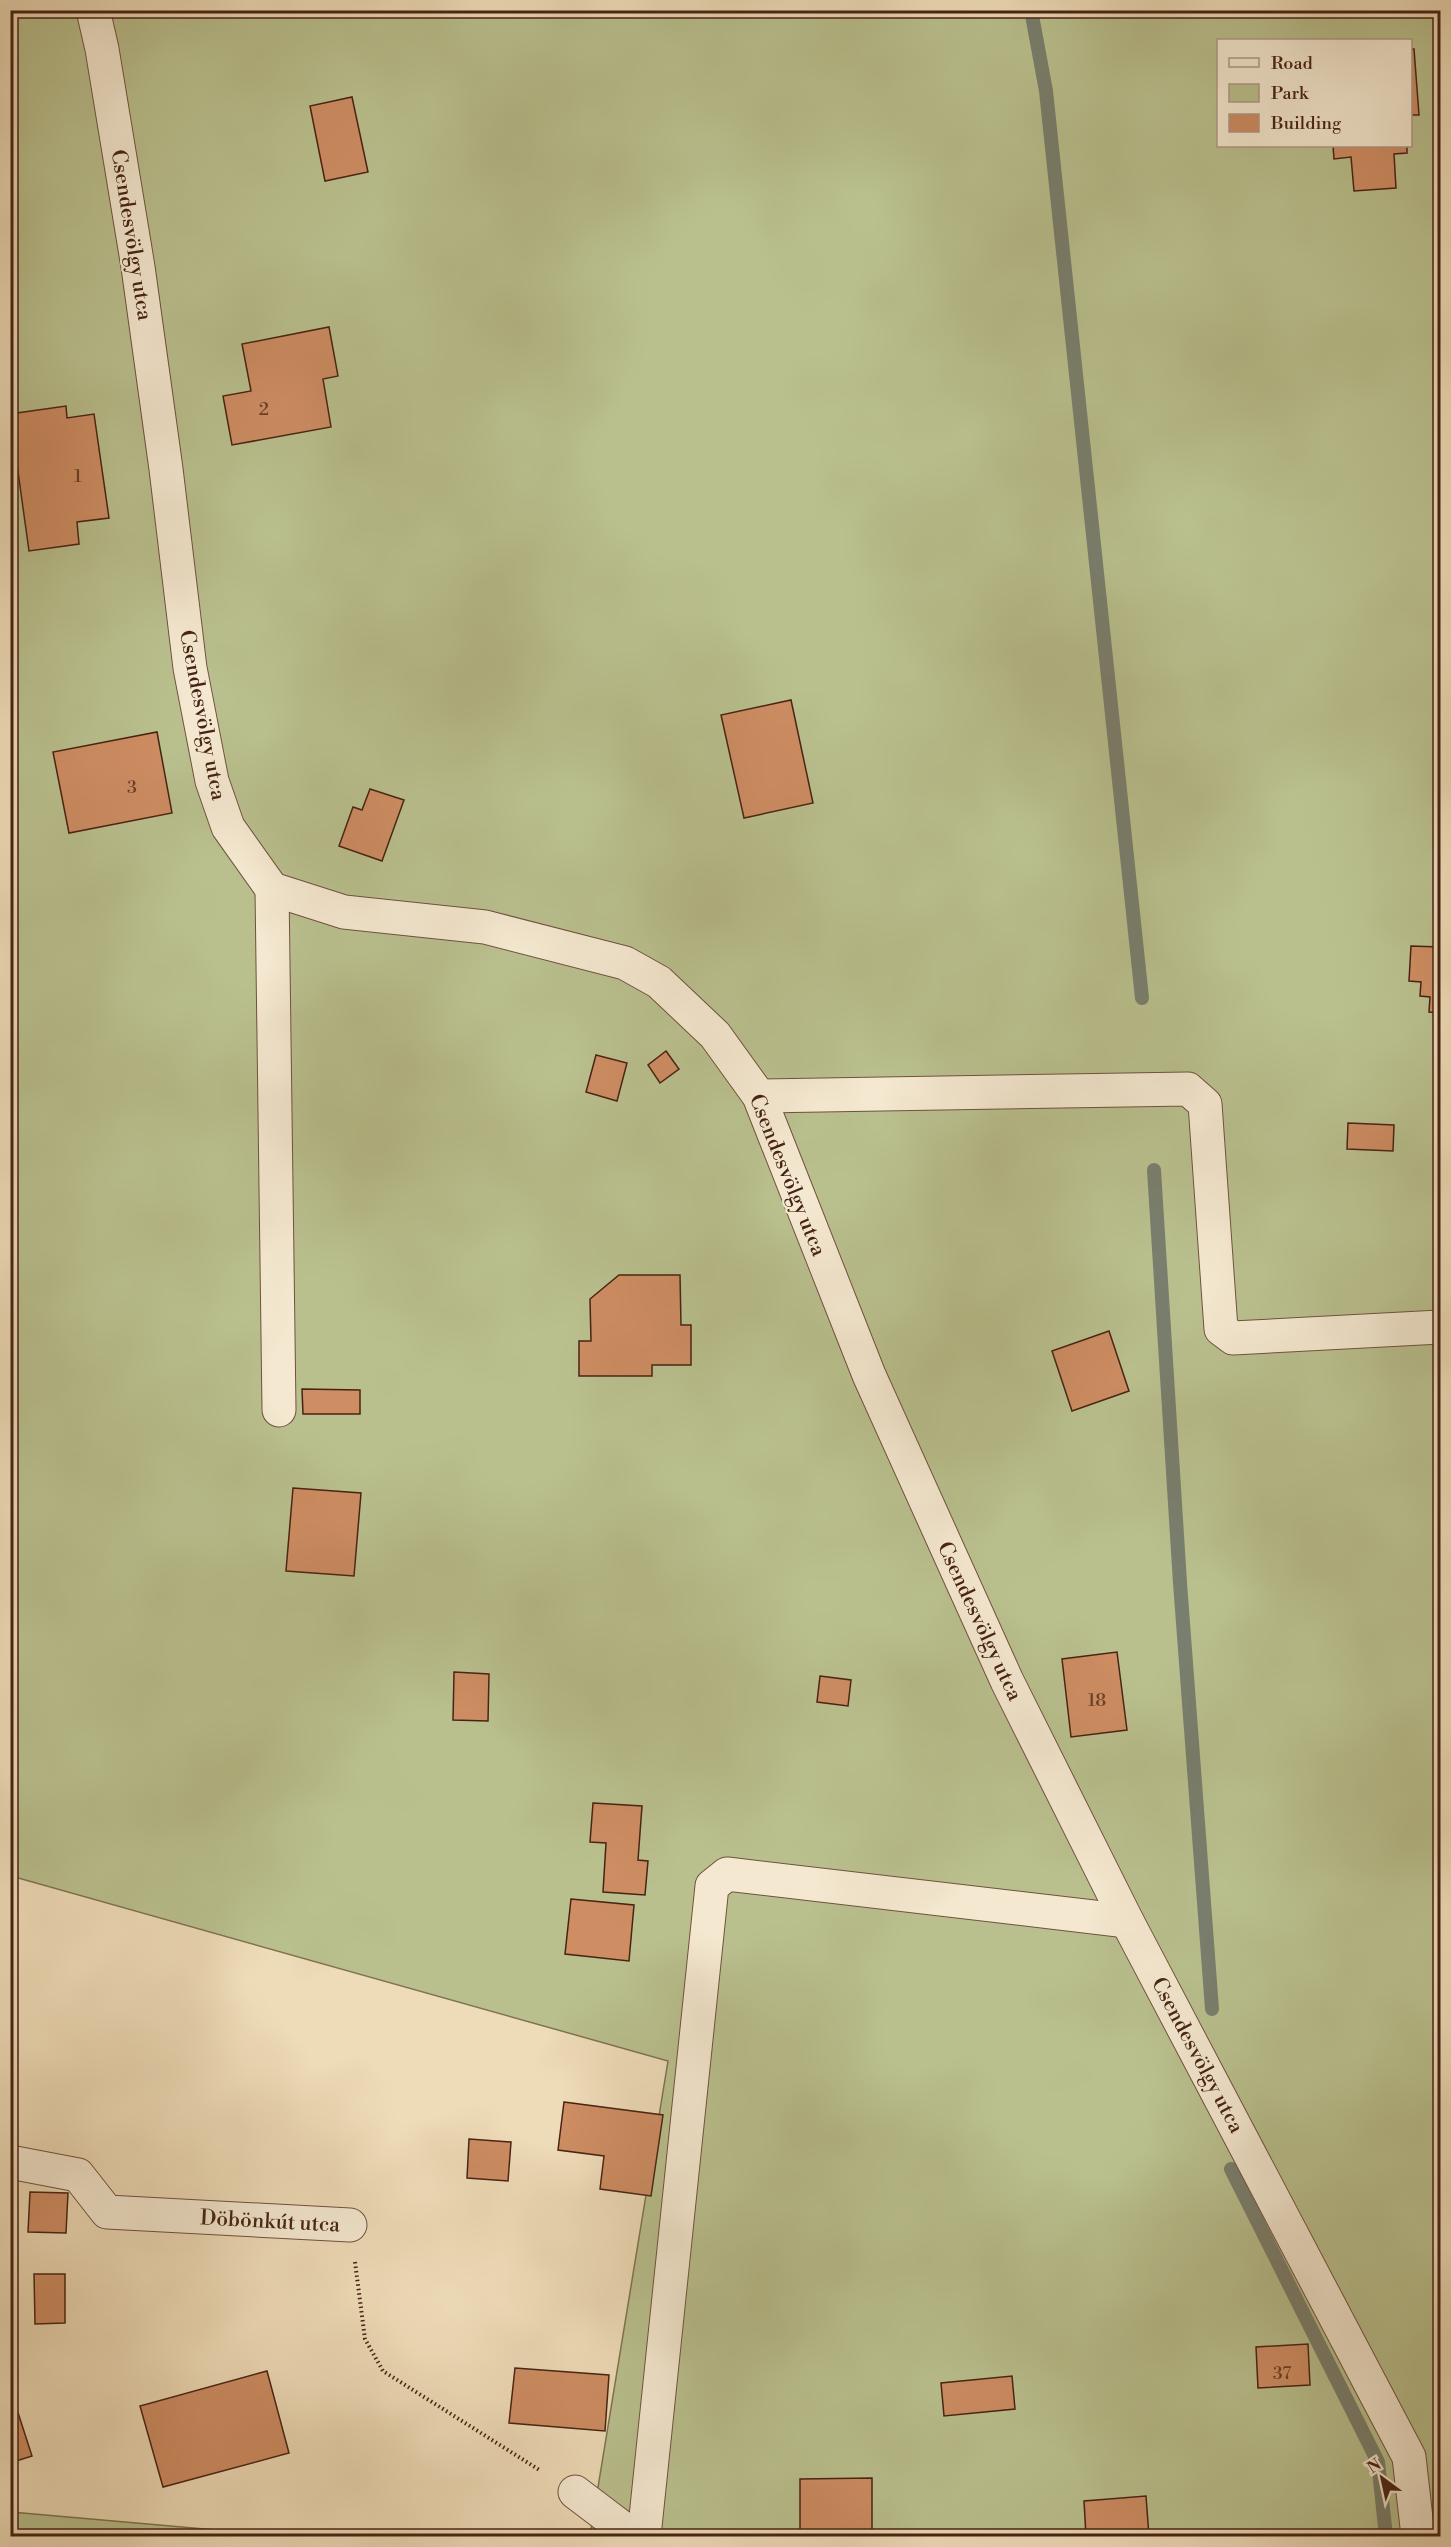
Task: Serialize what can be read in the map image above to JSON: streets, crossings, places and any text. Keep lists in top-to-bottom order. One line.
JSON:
{"streets":{"street":["Csendesvölgy utca","Döbönkút utca"]},"house_numbers":["2","1","3","18","37"],"legend":["Road","Park","Building"],"north":"top left"}
